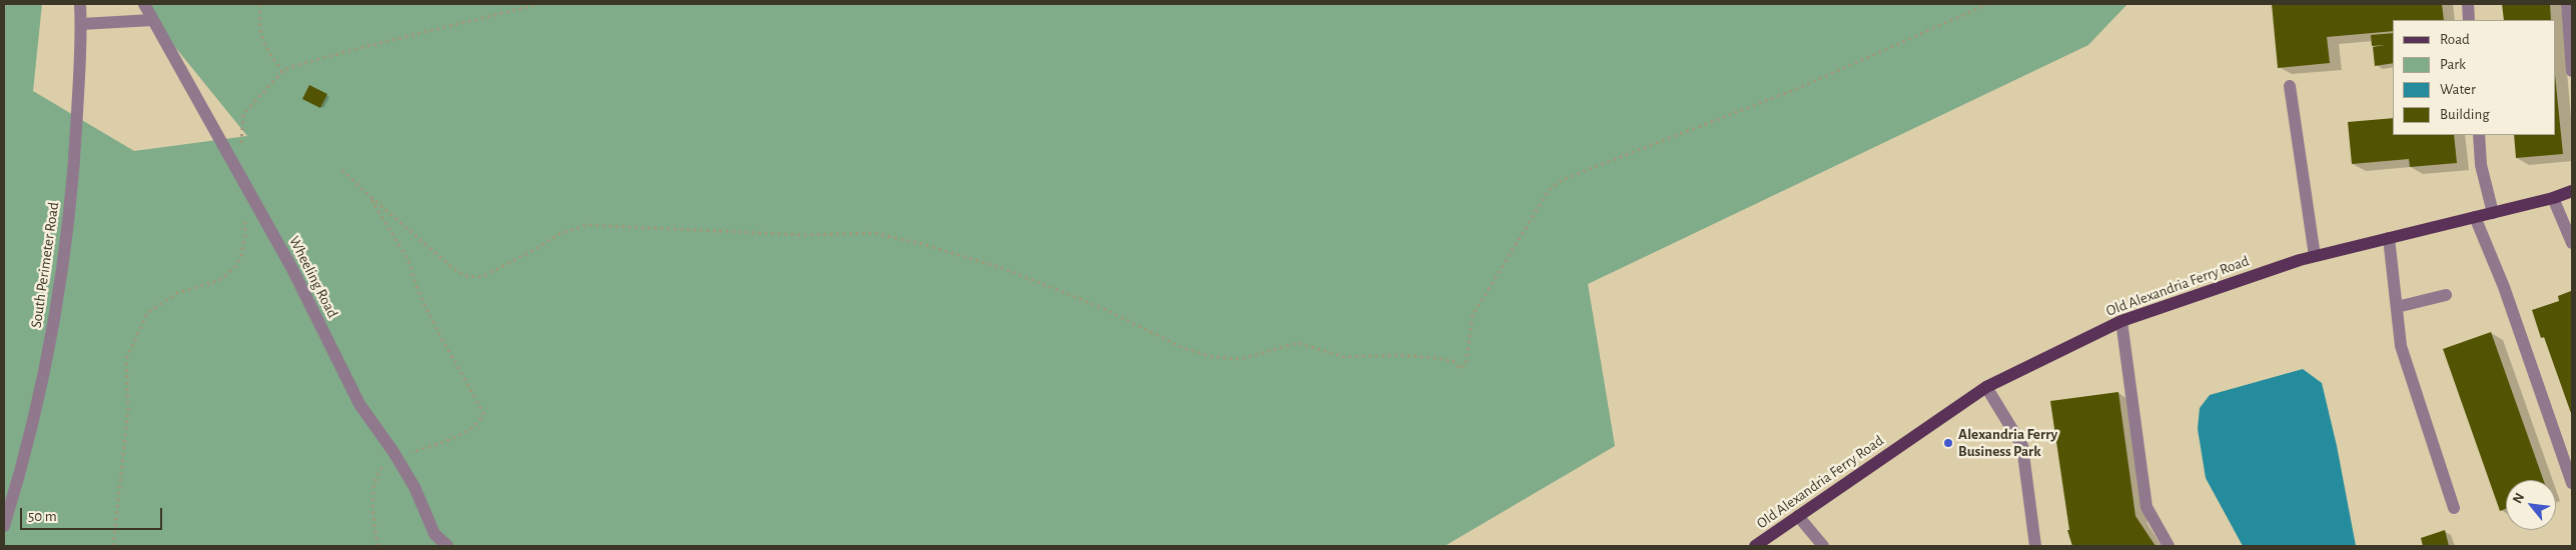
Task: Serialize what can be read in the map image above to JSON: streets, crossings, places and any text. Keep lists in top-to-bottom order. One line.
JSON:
{"streets":{"main road":["Old Alexandria Ferry Road"],"street":["South Perimeter Road","Wheeling Road"]},"places":["Alexandria Ferry Business Park"],"legend":["Road","Park","Water","Building"],"scale_bar":"50 m","north":"top left"}
